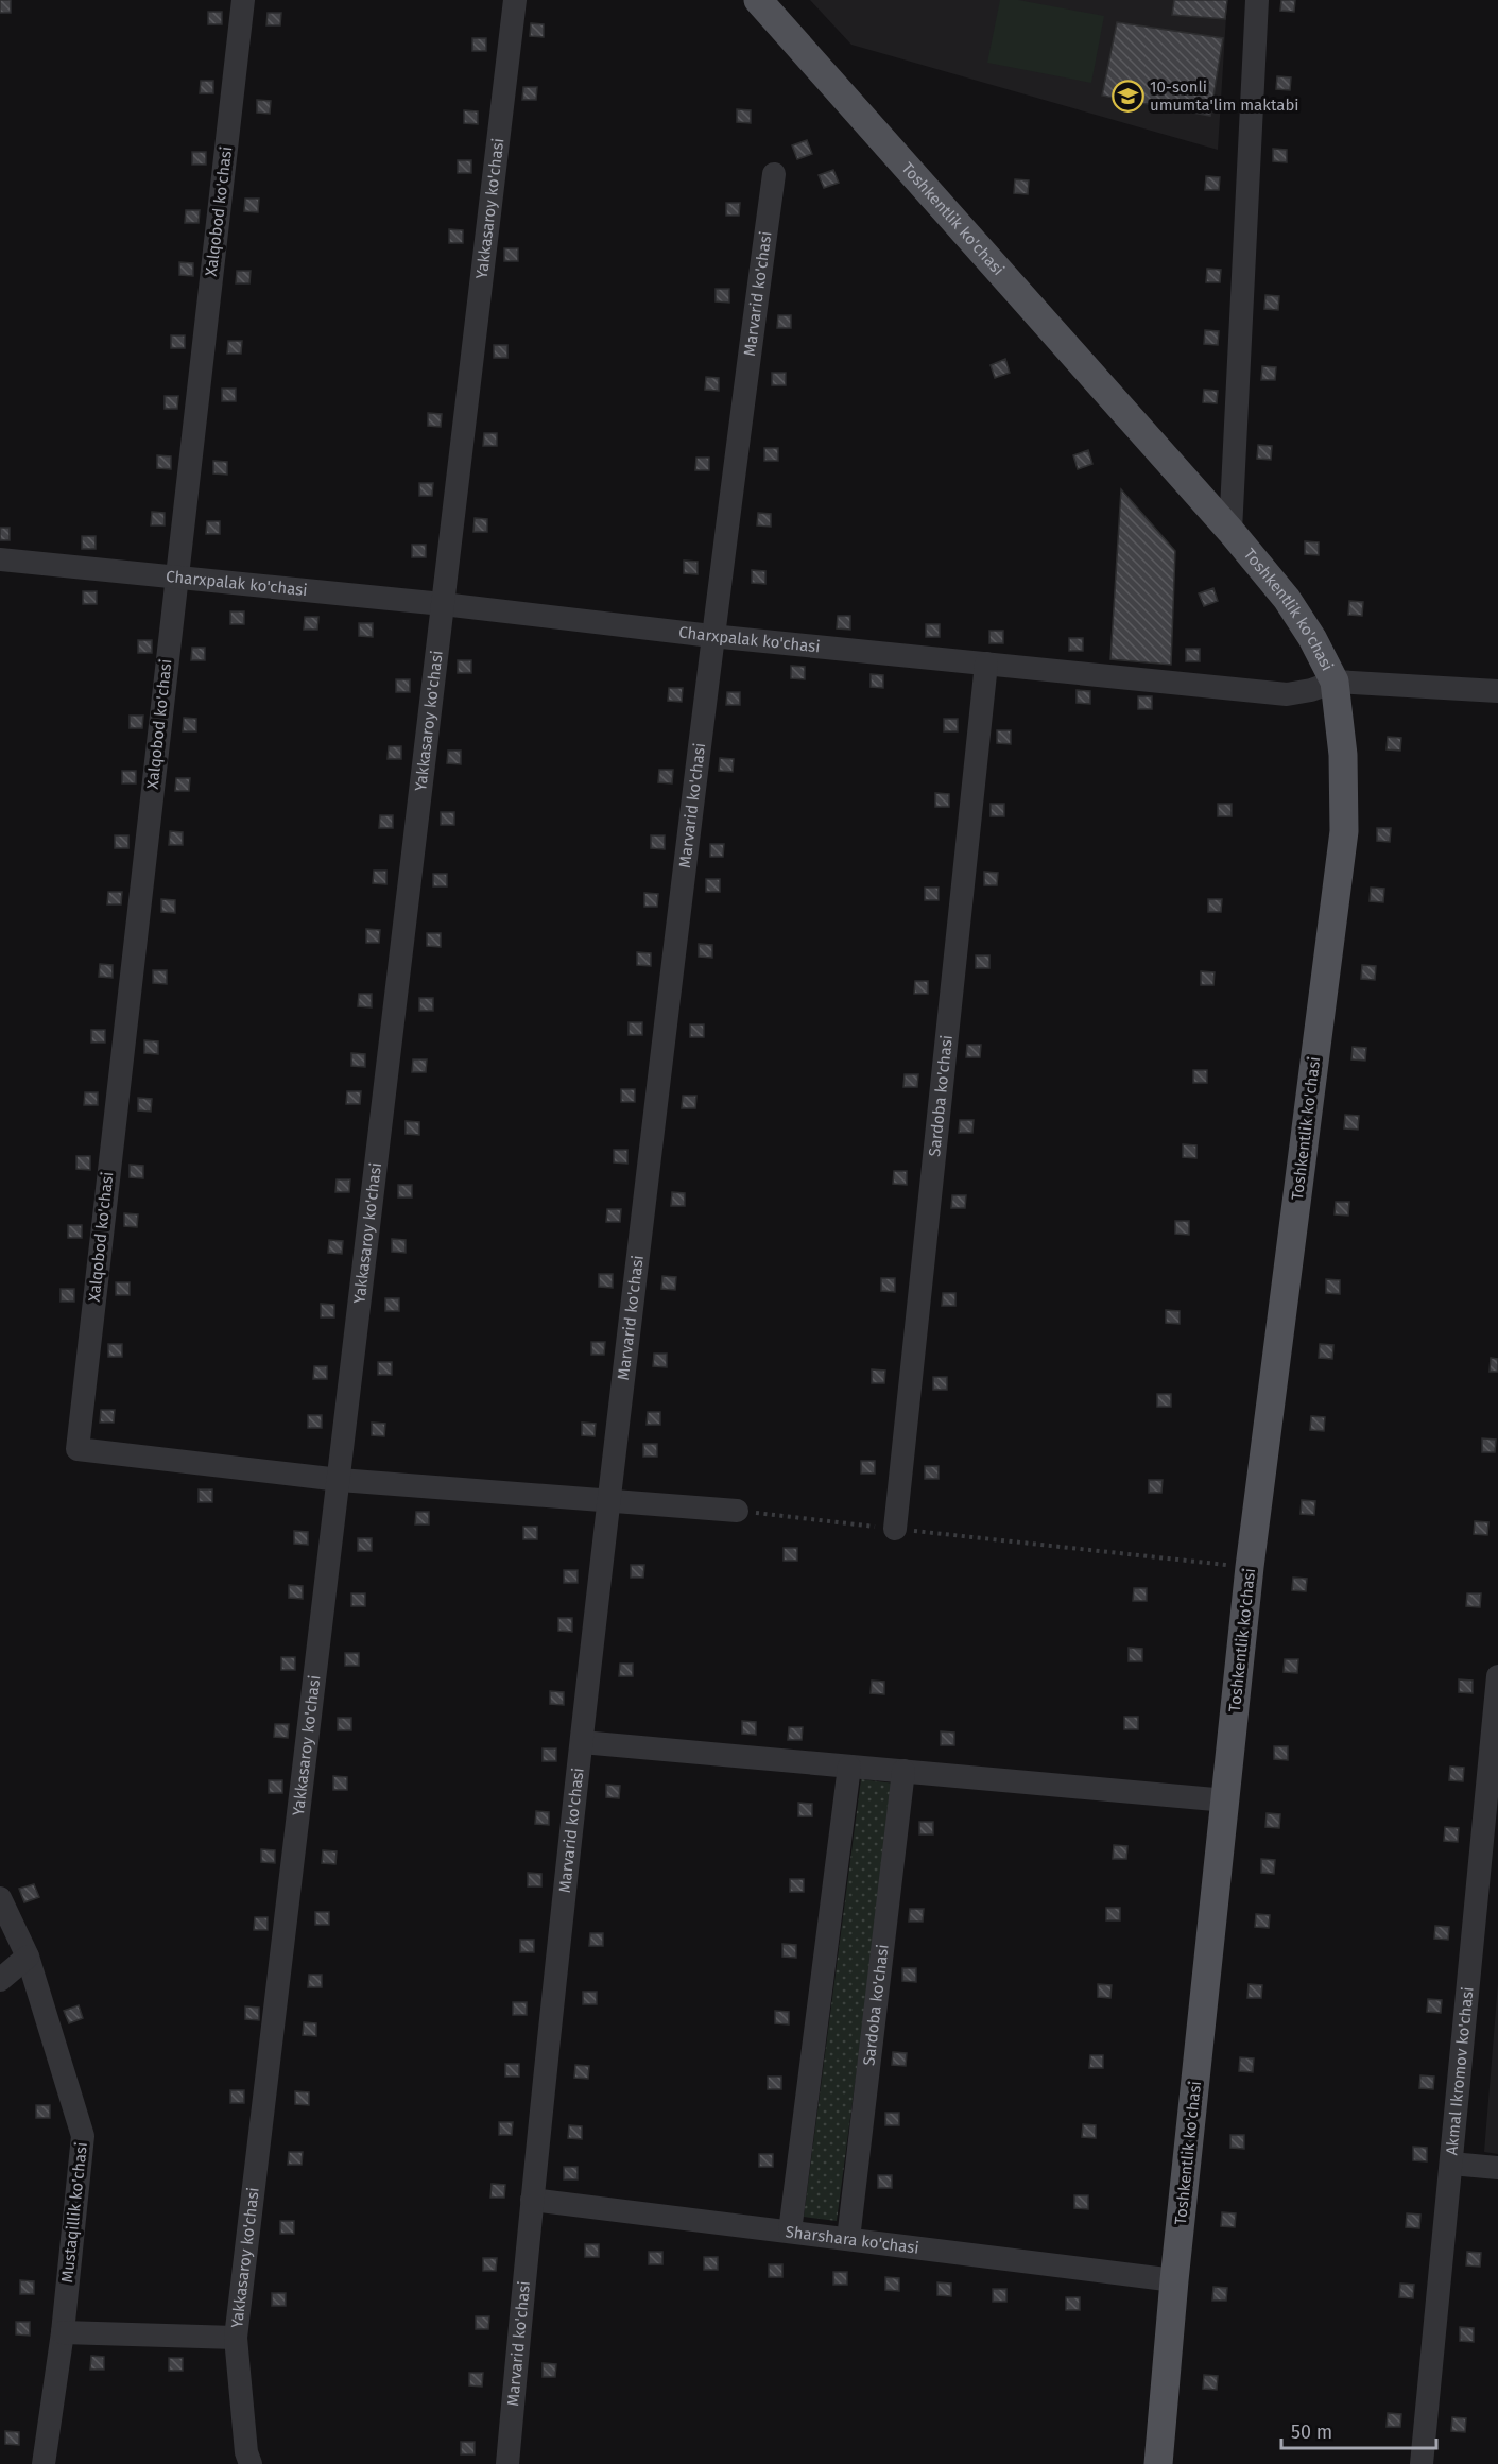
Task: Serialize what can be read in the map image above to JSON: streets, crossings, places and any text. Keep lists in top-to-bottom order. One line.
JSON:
{"streets":{"main road":["Toshkentlik ko'chasi"],"street":["Yakkasaroy ko'chasi","Xalqobod ko'chasi","Marvarid ko'chasi","Charxpalak ko'chasi","Sardoba ko'chasi","Akmal Ikromov ko'chasi","Mustaqillik ko'chasi","Sharshara ko'chasi"]},"crossings":[["Yakkasaroy ko'chasi","Xalqobod ko'chasi"],["Yakkasaroy ko'chasi","Charxpalak ko'chasi"],["Xalqobod ko'chasi","Charxpalak ko'chasi"],["Toshkentlik ko'chasi","Charxpalak ko'chasi"],["Toshkentlik ko'chasi","Sharshara ko'chasi"],["Marvarid ko'chasi","Charxpalak ko'chasi"],["Marvarid ko'chasi","Sharshara ko'chasi"],["Charxpalak ko'chasi","Sardoba ko'chasi"],["Sardoba ko'chasi","Sharshara ko'chasi"]],"places":{"school or university":["10-sonli umumta'lim maktabi"]},"scale_bar":"50 m"}
